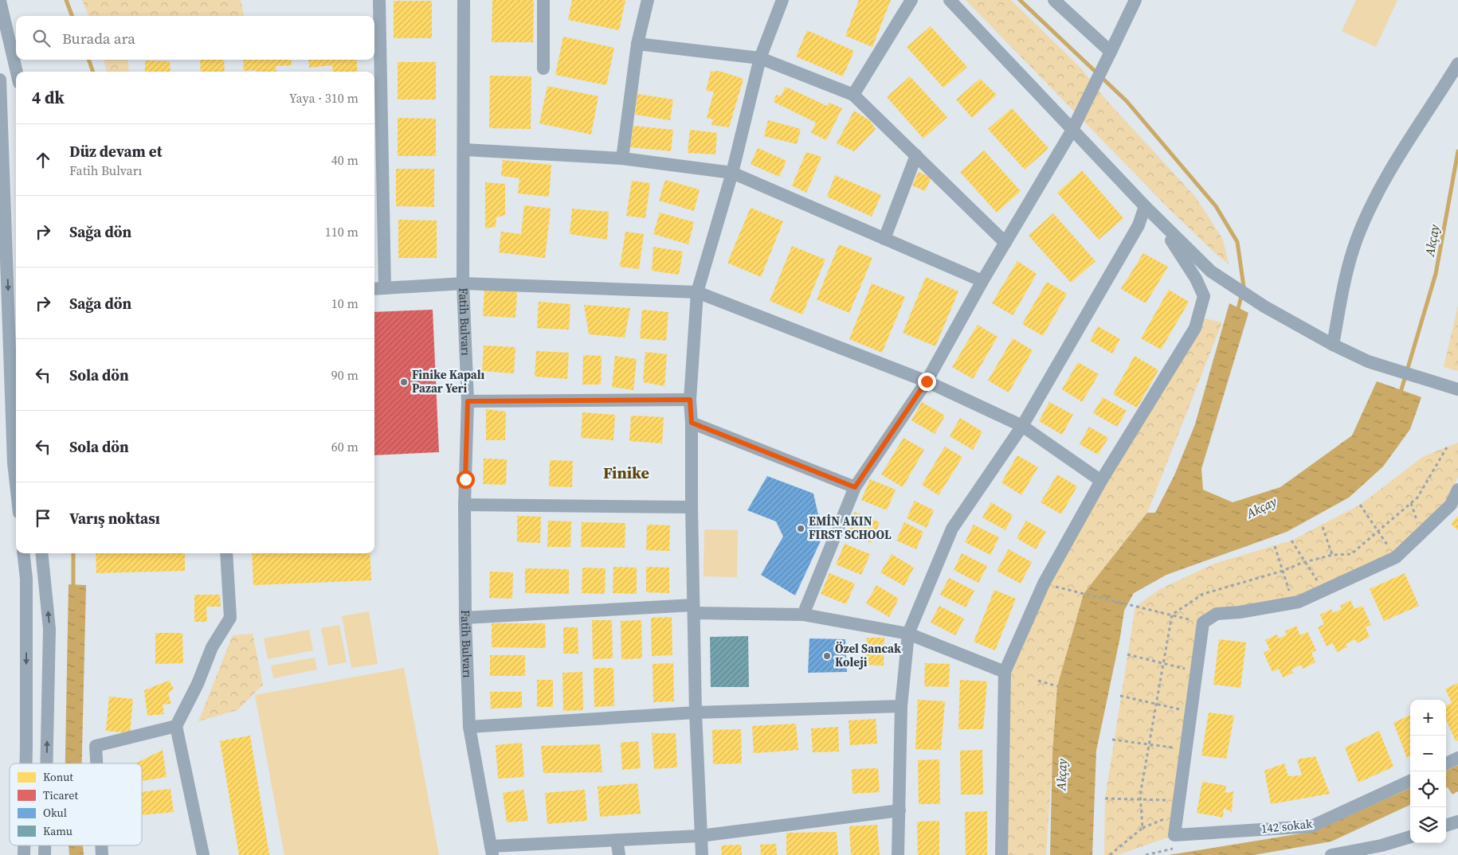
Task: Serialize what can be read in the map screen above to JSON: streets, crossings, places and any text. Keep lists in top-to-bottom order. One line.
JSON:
{"streets":{"street":["Fatih Bulvarı","142 sokak"]},"districts":["Finike"],"water":["Akçay"],"places":["Finike Kapalı Pazar Yeri","EMİN AKIN FIRST SCHOOL","Özel Sancak Koleji"],"legend":["Konut","Ticaret","Okul","Kamu"],"page":{"search":"Burada ara","heading":["4 dk","Yaya · 310 m"],"list":[["Düz devam et","Fatih Bulvarı","40 m"],["Sağa dön","110 m"],["Sağa dön","10 m"],["Sola dön","90 m"],["Sola dön","60 m"],"Varış noktası"],"map_buttons":["+","−"]}}
